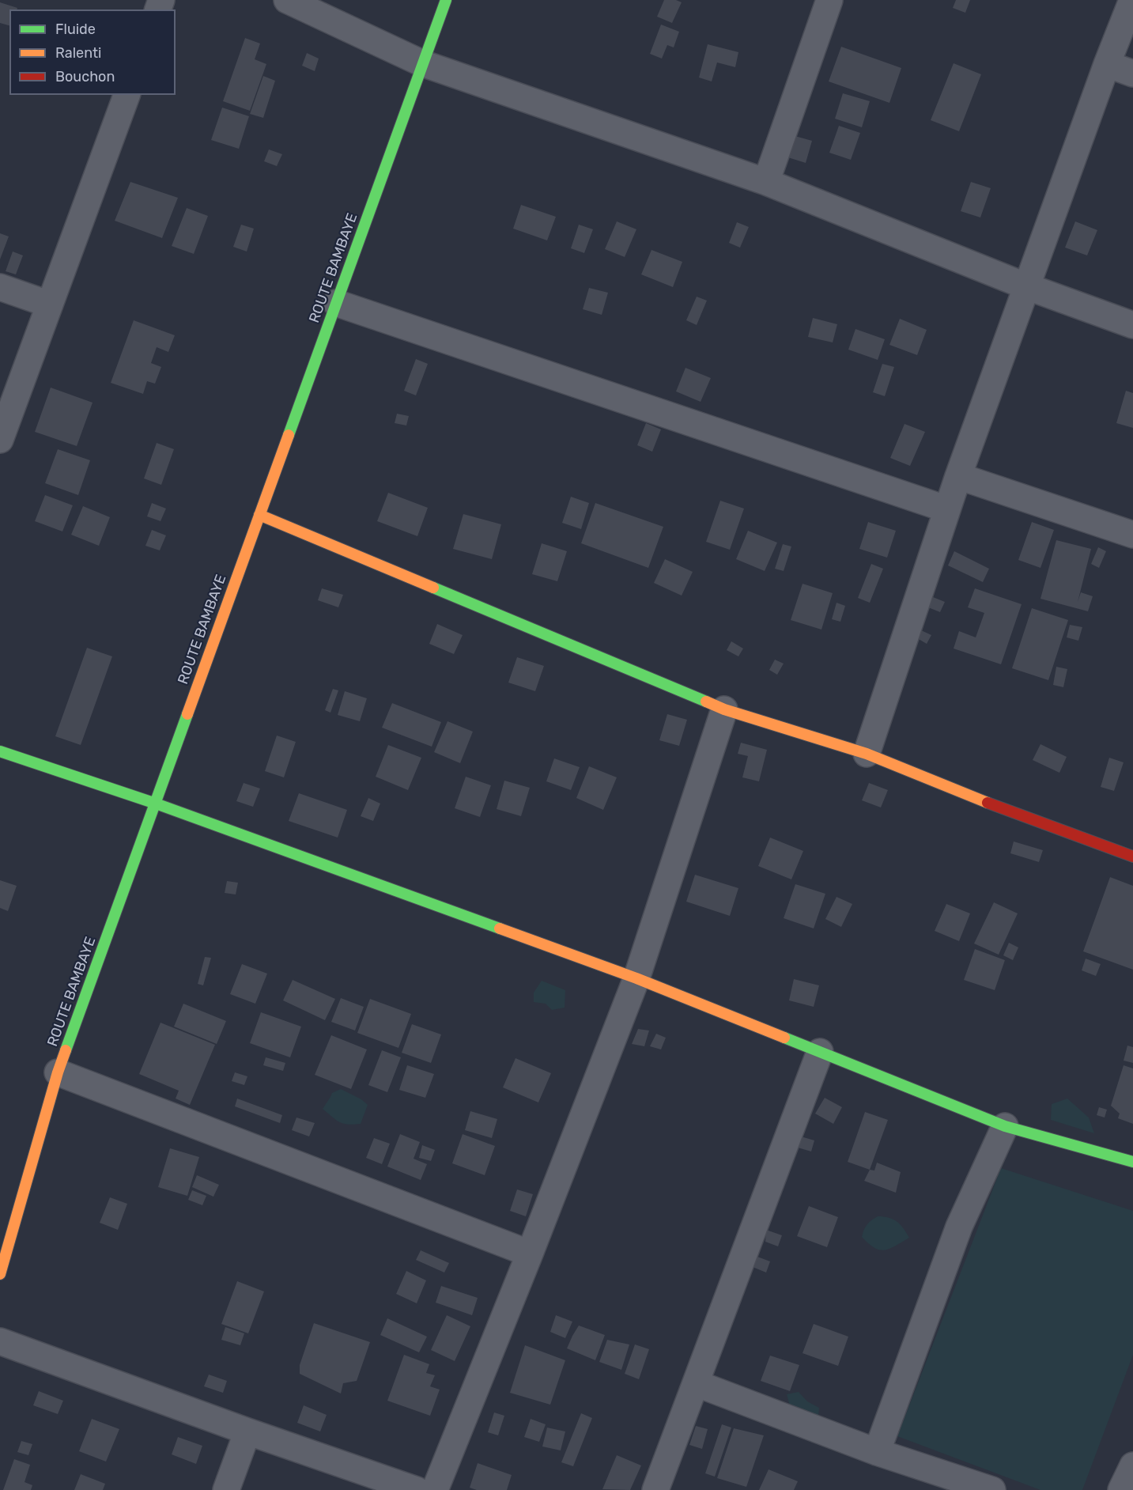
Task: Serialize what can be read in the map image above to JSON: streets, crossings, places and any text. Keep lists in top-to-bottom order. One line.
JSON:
{"streets":{"street":["ROUTE BAMBAYE"]},"legend":["Fluide","Ralenti","Bouchon"]}
